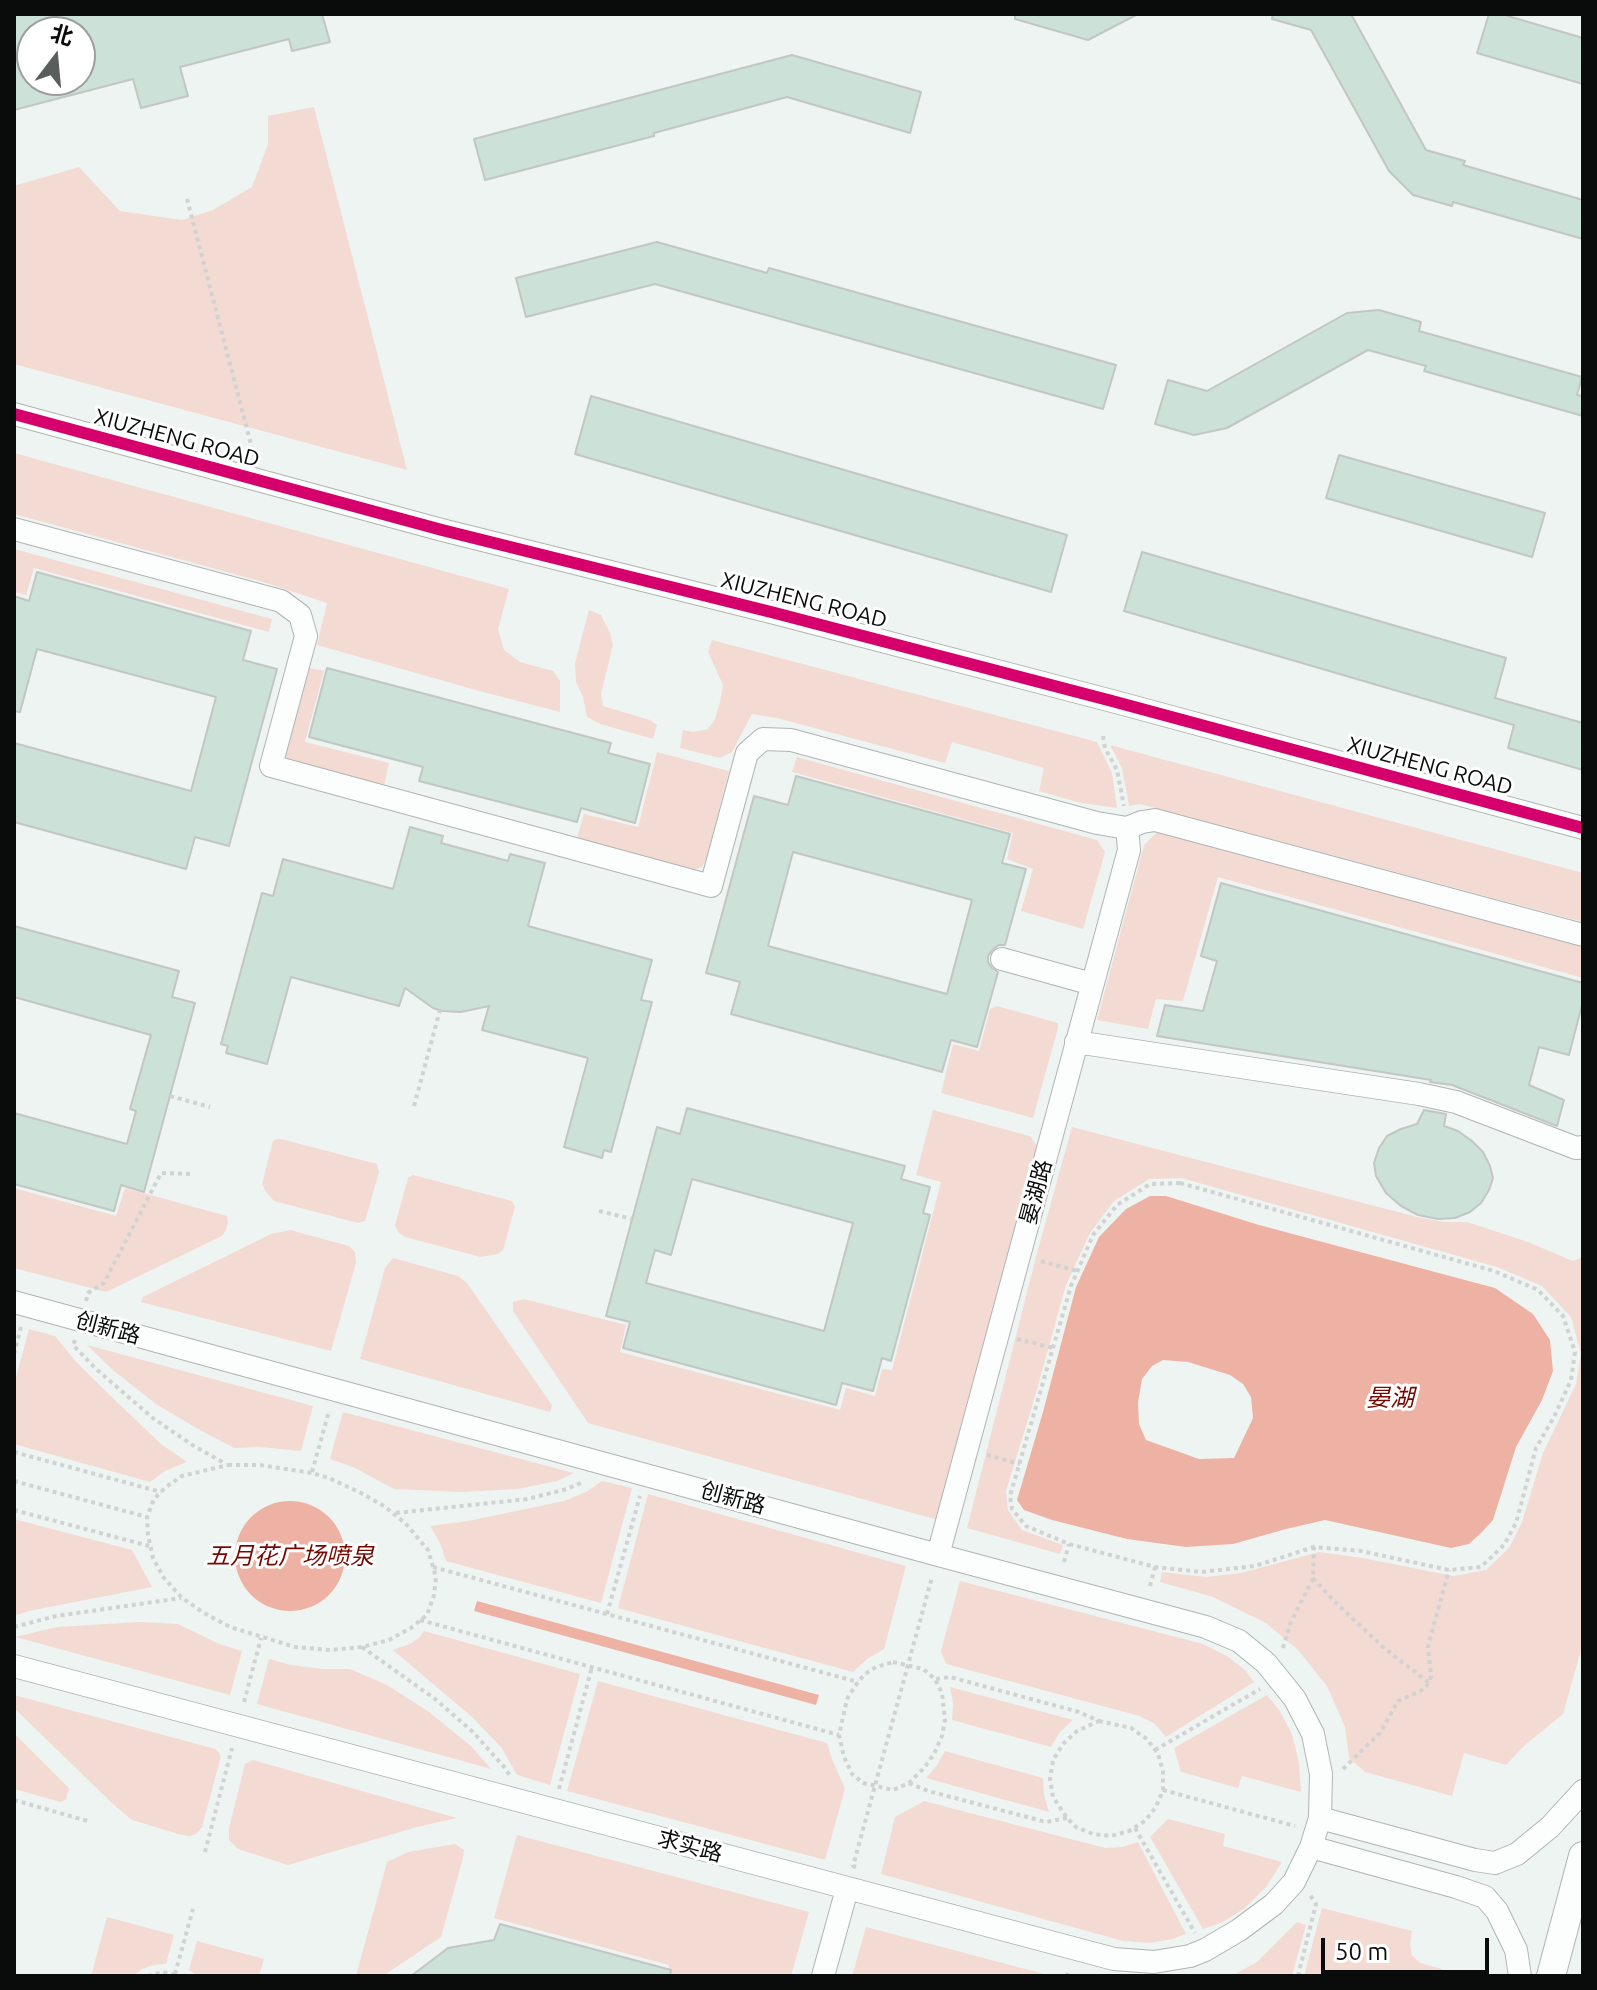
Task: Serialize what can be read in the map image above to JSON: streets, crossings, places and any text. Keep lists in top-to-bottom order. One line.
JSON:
{"streets":{"street":["XIUZHENG ROAD","晏湖路","创新路","求实路"]},"crossings":[["晏湖路","创新路"],["创新路","求实路"]],"water":["晏湖","五月花广场喷泉"],"scale_bar":"50 m","north":"top"}
